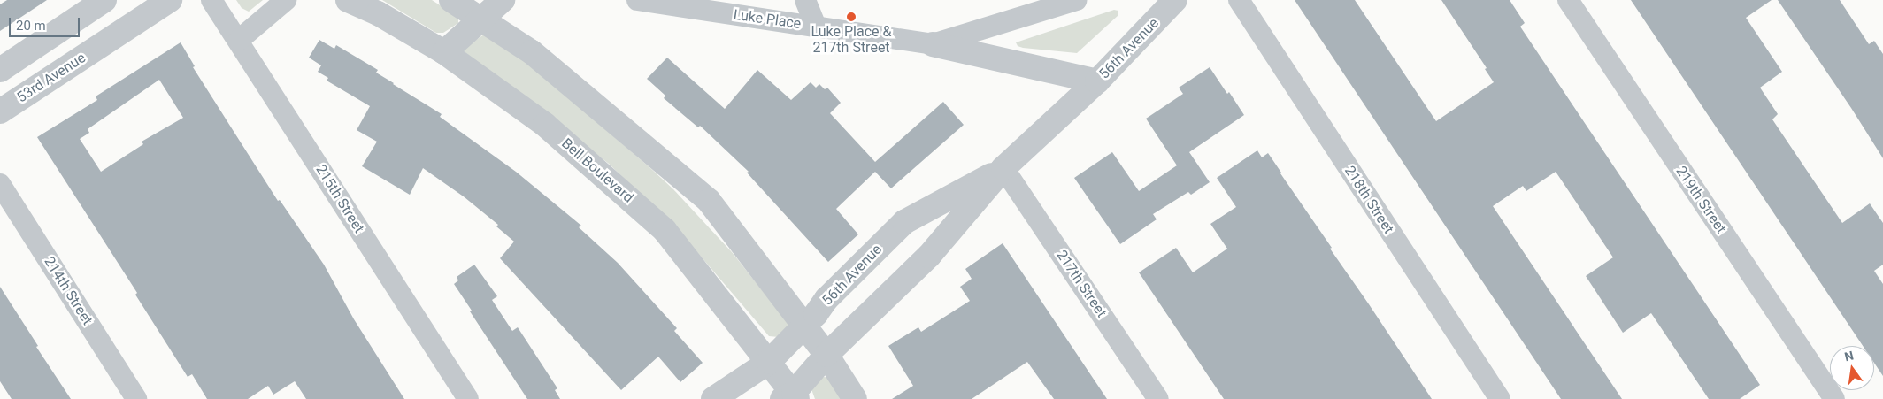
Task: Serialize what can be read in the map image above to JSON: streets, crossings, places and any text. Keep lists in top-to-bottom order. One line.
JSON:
{"streets":{"street":["Luke Place","56th Avenue","53rd Avenue","Bell Boulevard","215th Street","218th Street","219th Street","217th Street","214th Street"]},"crossings":[["56th Avenue","Bell Boulevard"],["56th Avenue","217th Street"]],"places":["Luke Place & 217th Street"],"scale_bar":"20 m","north":"top"}
